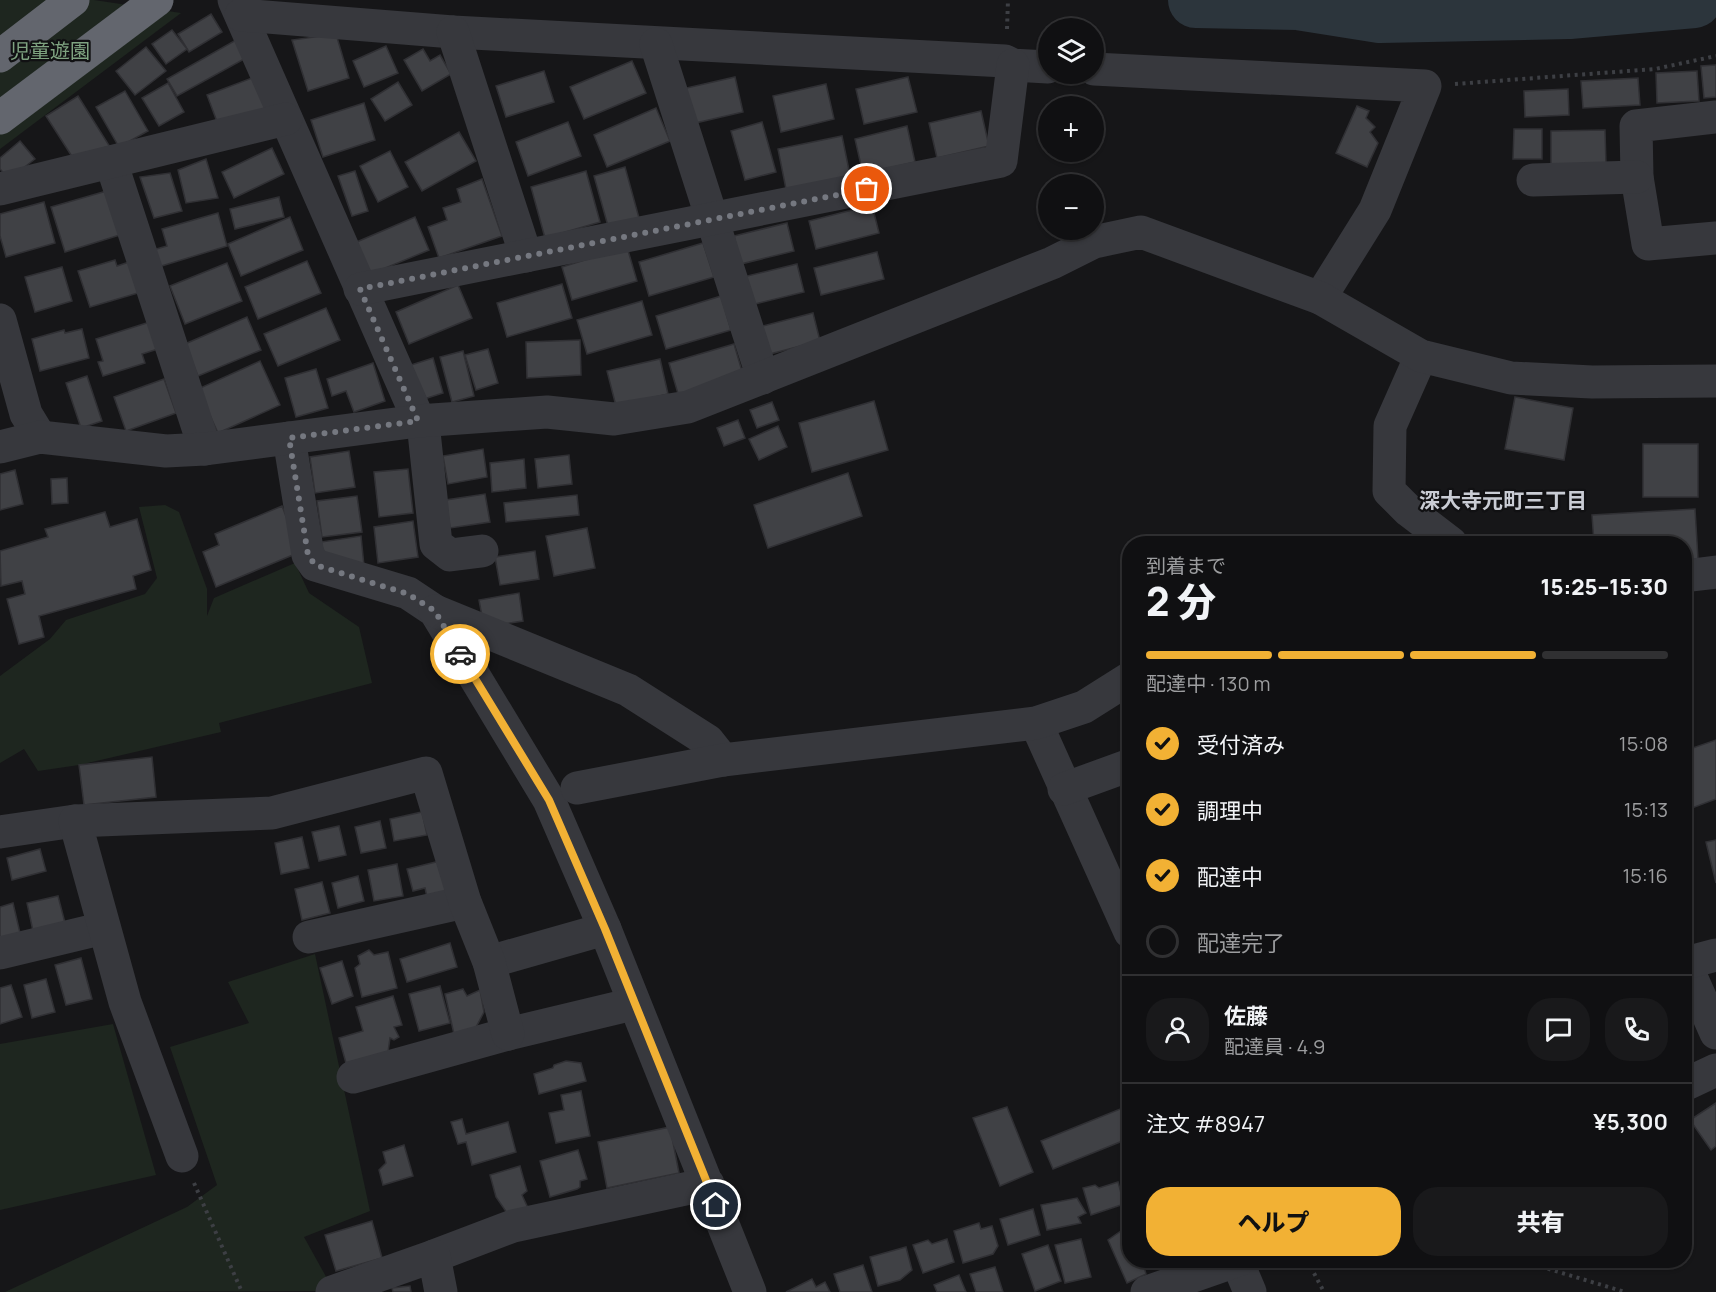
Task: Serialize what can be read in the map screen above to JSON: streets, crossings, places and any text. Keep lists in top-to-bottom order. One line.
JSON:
{"districts":["深大寺元町三丁目"],"parks":["児童遊園"],"page":{"map_buttons":["+","−"],"heading":["2 分","到着まで","15:25–15:30"],"panel":["佐藤","配達員 · 4.9","注文 #8947","¥5,300"],"bar":"配達中 · 130 m","list":[["受付済み","15:08"],["調理中","15:13"],["配達中","15:16"],"配達完了"],"buttons":["ヘルプ","共有"]}}
